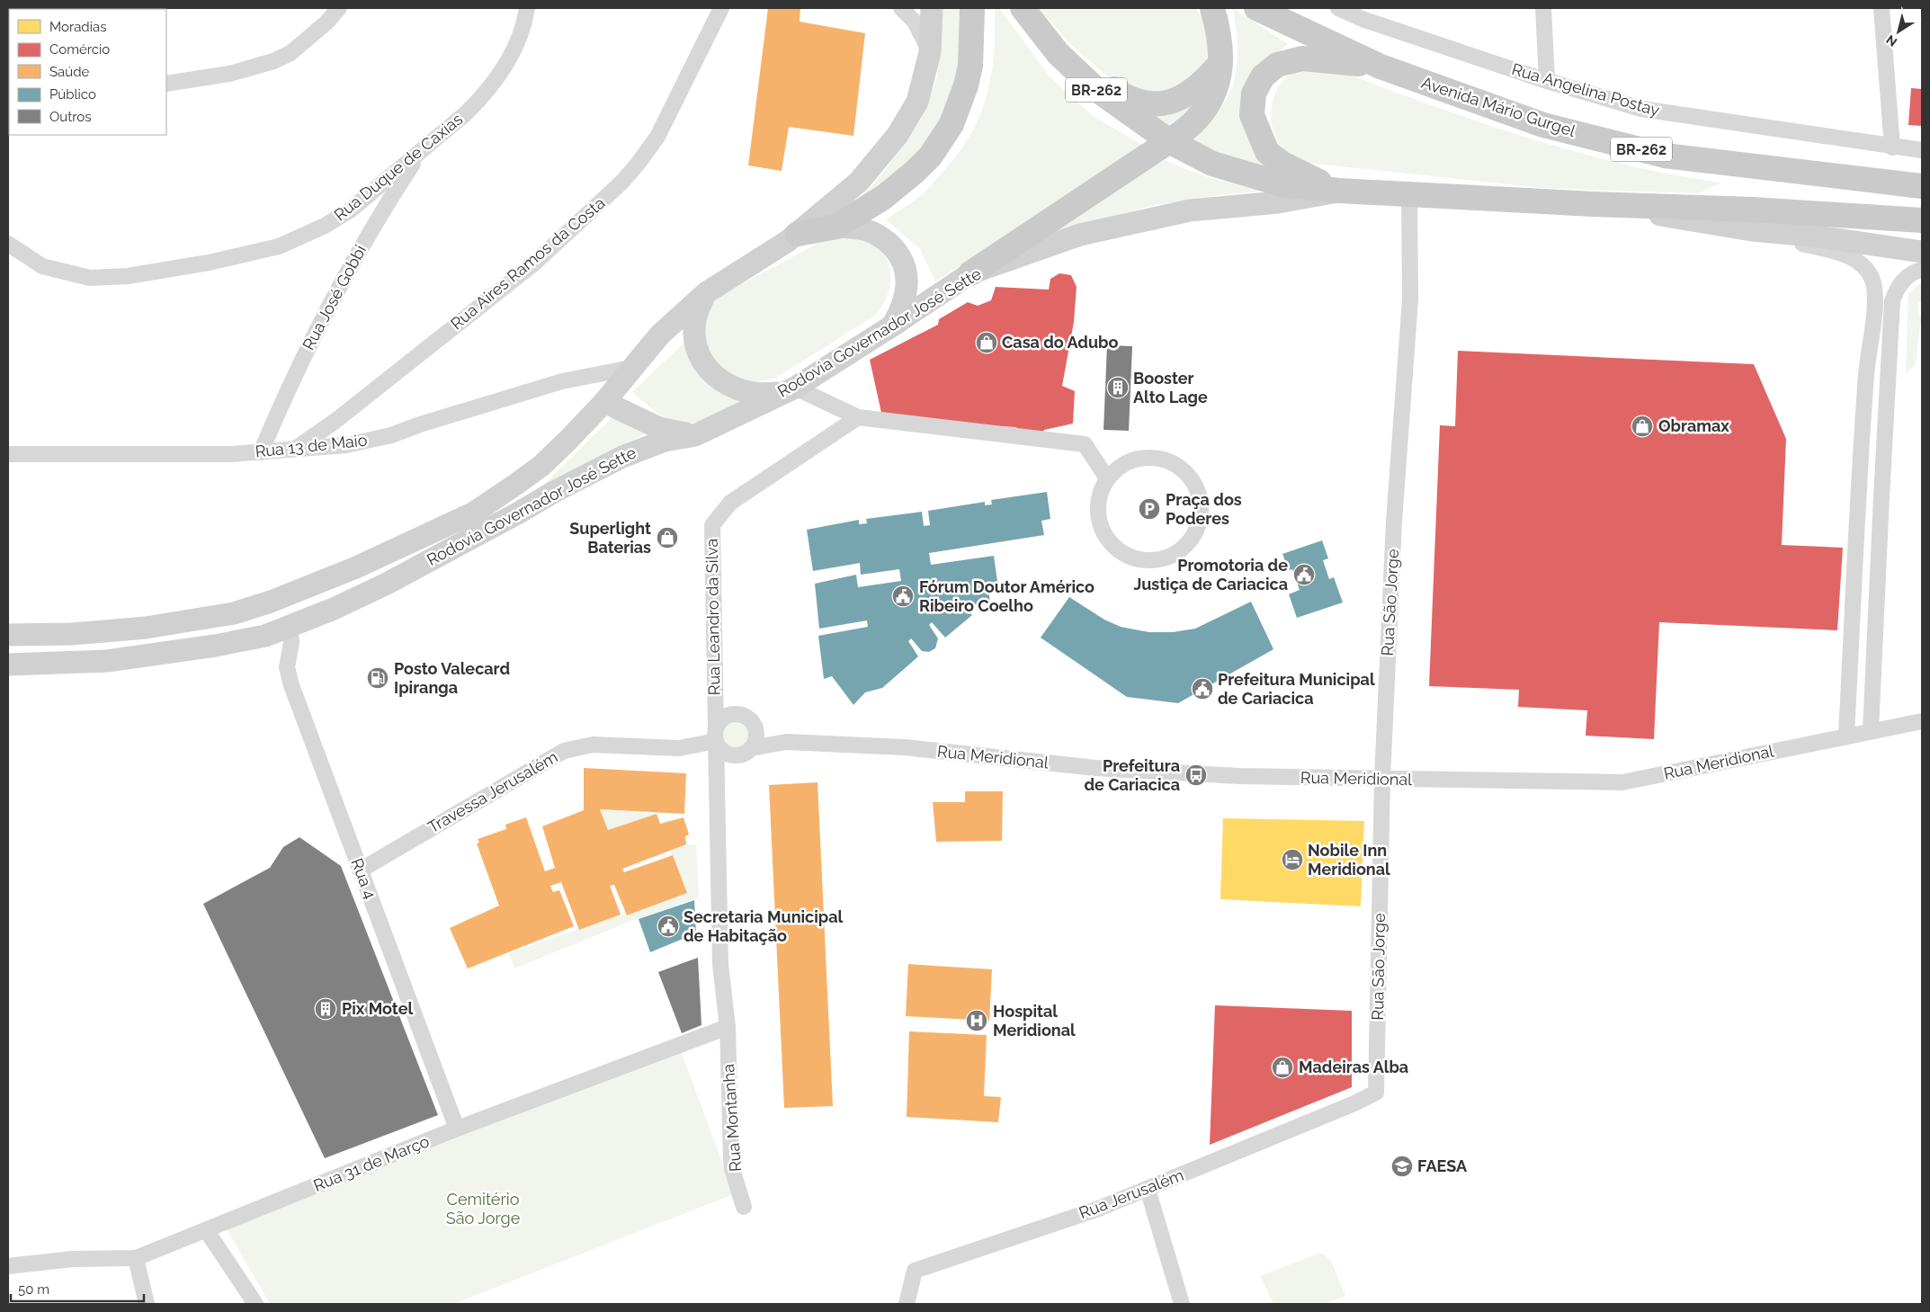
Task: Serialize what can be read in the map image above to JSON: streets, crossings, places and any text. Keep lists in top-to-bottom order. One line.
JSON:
{"streets":{"main road":["BR-262","Avenida Mário Gurgel","Rodovia Governador José Sette"],"street":["Rua Angelina Postay","Rua Duque de Caxias","Rua Aires Ramos da Costa","Rua José Gobbi","Rua 13 de Maio","Rua São Jorge","Rua Leandro da Silva","Rua Meridional","Travessa Jerusalém","Rua 4","Rua Montanha","Rua 31 de Março","Rua Jerusalém"]},"crossings":[["BR-262","Rodovia Governador José Sette"],["BR-262","Rua São Jorge"],["Rua Duque de Caxias","Rua José Gobbi"],["Rua Aires Ramos da Costa","Rua 13 de Maio"],["Rua José Gobbi","Rua 13 de Maio"],["Rodovia Governador José Sette","Rua 13 de Maio"],["Rodovia Governador José Sette","Rua 4"],["Rua São Jorge","Rua Meridional"],["Rua São Jorge","Rua Jerusalém"],["Rua Leandro da Silva","Travessa Jerusalém"],["Rua Leandro da Silva","Rua Montanha"],["Rua Leandro da Silva","Rua 31 de Março"],["Travessa Jerusalém","Rua 4"],["Rua 4","Rua 31 de Março"],["Rua Montanha","Rua 31 de Março"]],"parks":["Cemitério São Jorge"],"places":{"shop":["Casa do Adubo","Obramax","Superlight Baterias","Madeiras Alba"],"building":["Booster Alto Lage","Pix Motel"],"parking":["Praça dos Poderes"],"public building":["Promotoria de Justiça de Cariacica","Fórum Doutor Américo Ribeiro Coelho","Prefeitura Municipal de Cariacica","Secretaria Municipal de Habitação"],"fuel station":["Posto Valecard Ipiranga"],"bus stop":["Prefeitura de Cariacica"],"hotel":["Nobile Inn Meridional"],"hospital":["Hospital Meridional"],"school or university":["FAESA"]},"legend":["Moradias","Comércio","Saúde","Público","Outros"],"scale_bar":"50 m","north":"bottom left"}
